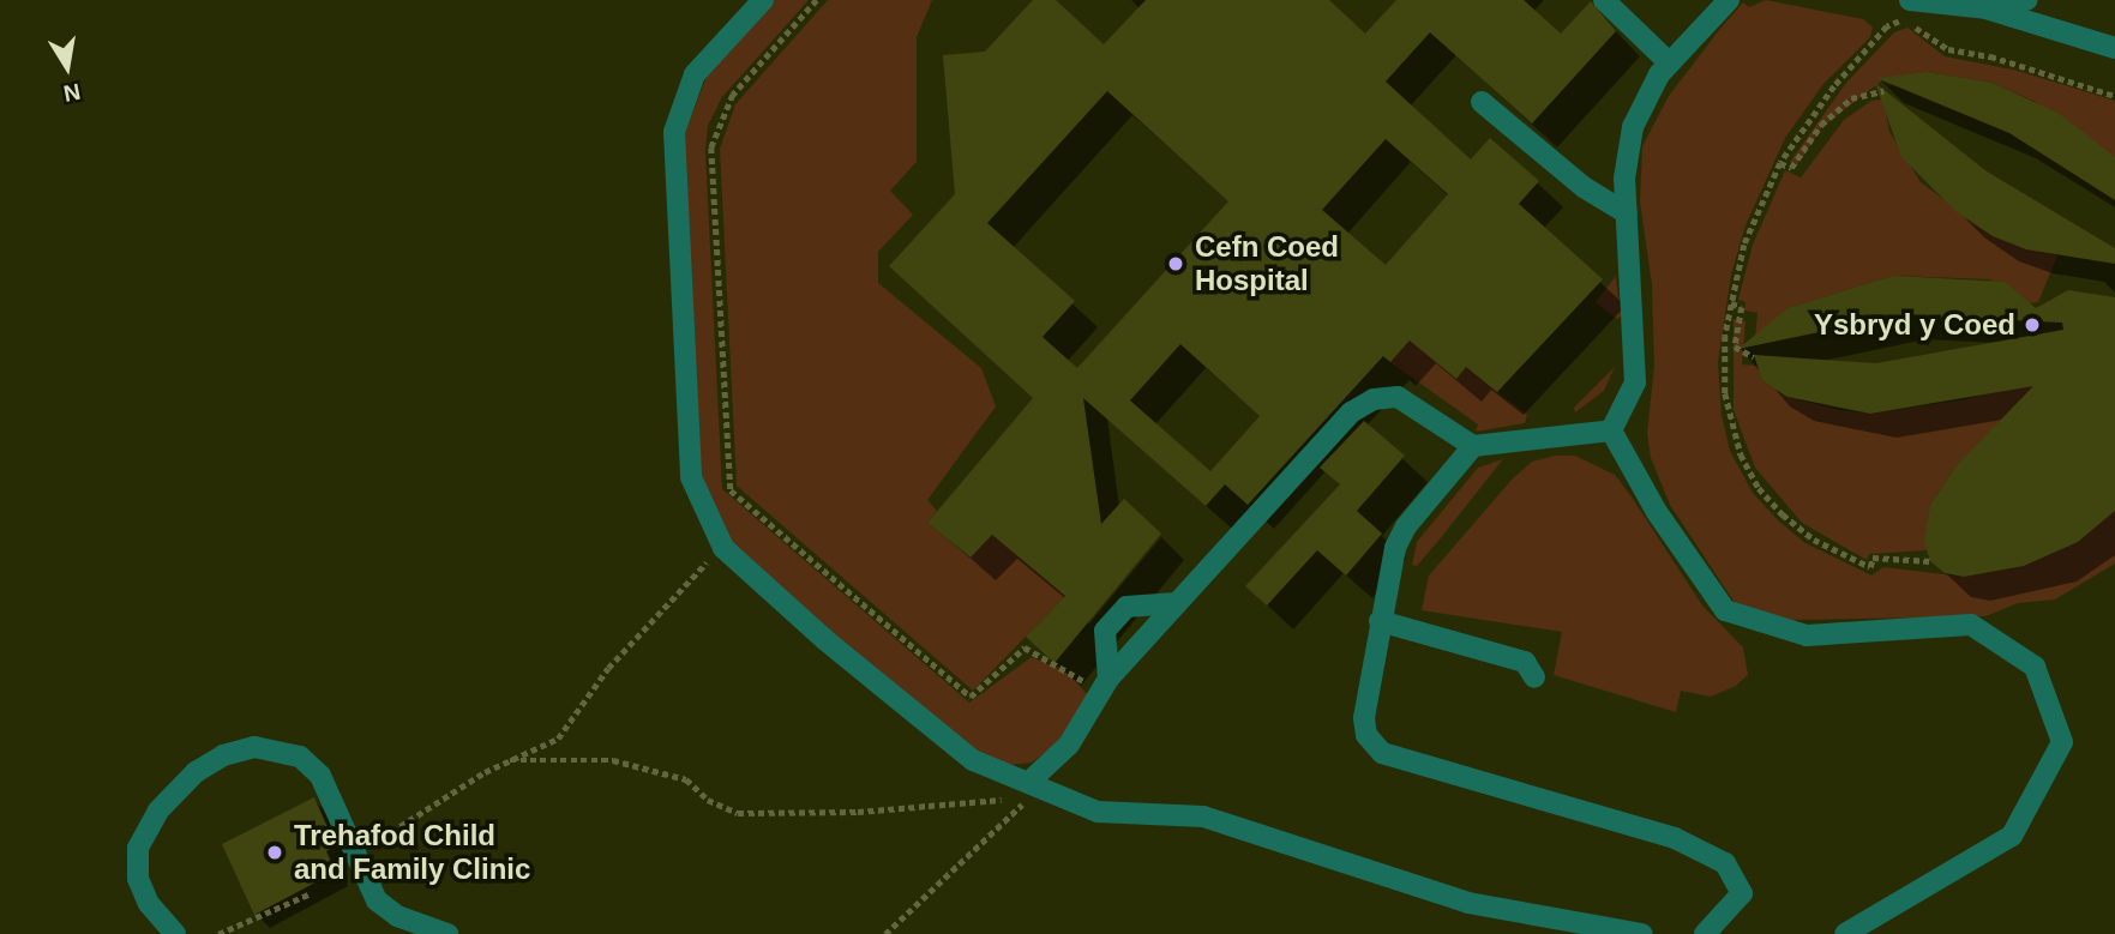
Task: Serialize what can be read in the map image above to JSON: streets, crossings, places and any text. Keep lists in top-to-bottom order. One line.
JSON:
{"places":["Cefn Coed Hospital","Ysbryd y Coed","Trehafod Child and Family Clinic"],"north":"bottom"}
